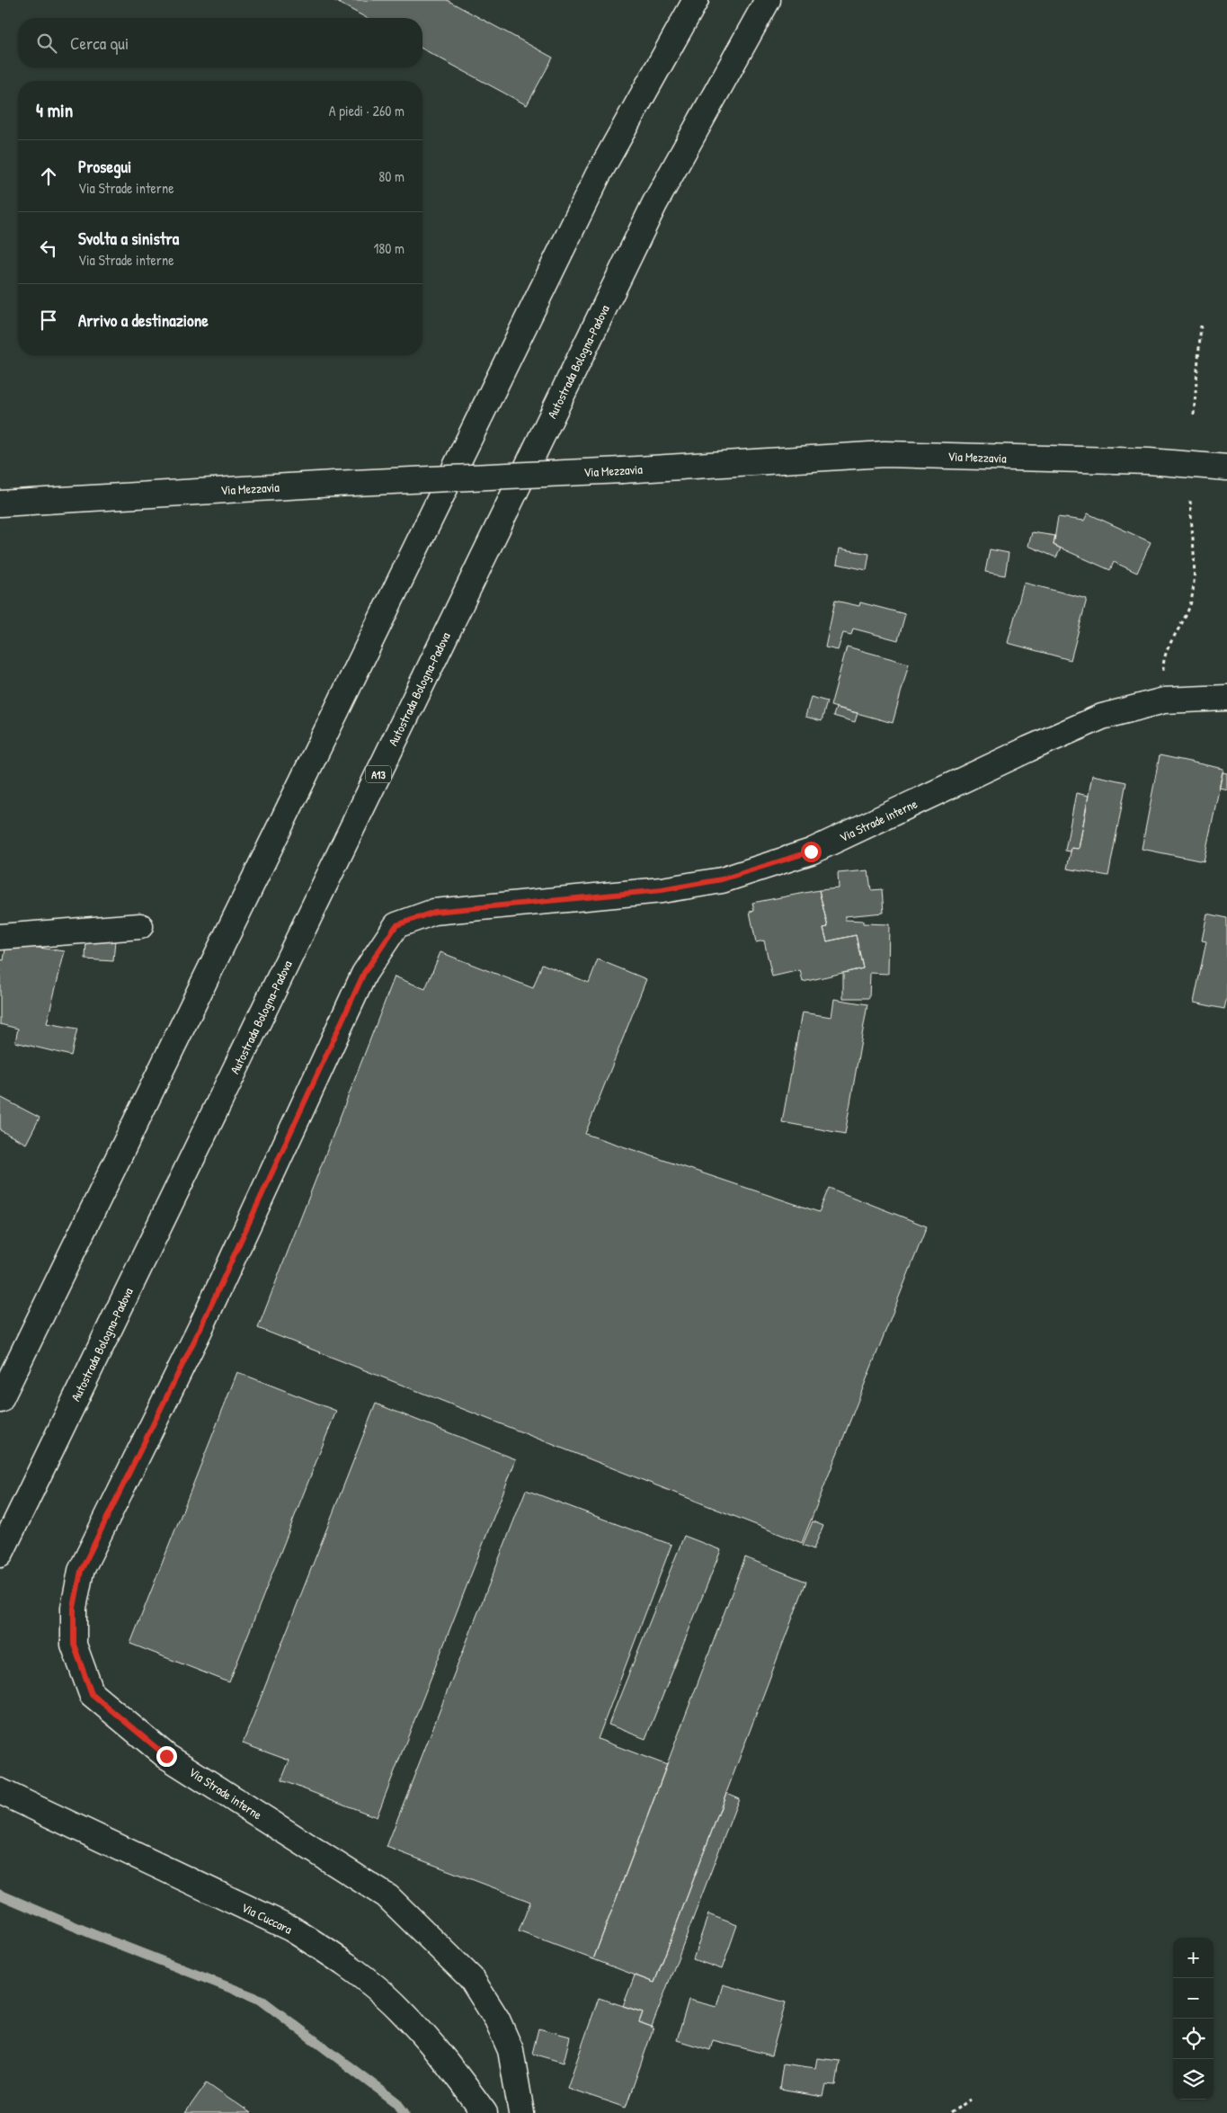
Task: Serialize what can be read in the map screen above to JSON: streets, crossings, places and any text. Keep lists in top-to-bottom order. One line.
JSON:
{"streets":{"main road":["Autostrada Bologna-Padova","Via Mezzavia","A13","Via Strade interne","Via Cuccara"]},"page":{"search":"Cerca qui","heading":["4 min","A piedi · 260 m"],"list":[["Prosegui","Via Strade interne","80 m"],["Svolta a sinistra","Via Strade interne","180 m"],"Arrivo a destinazione"],"map_buttons":["+","−"]}}
